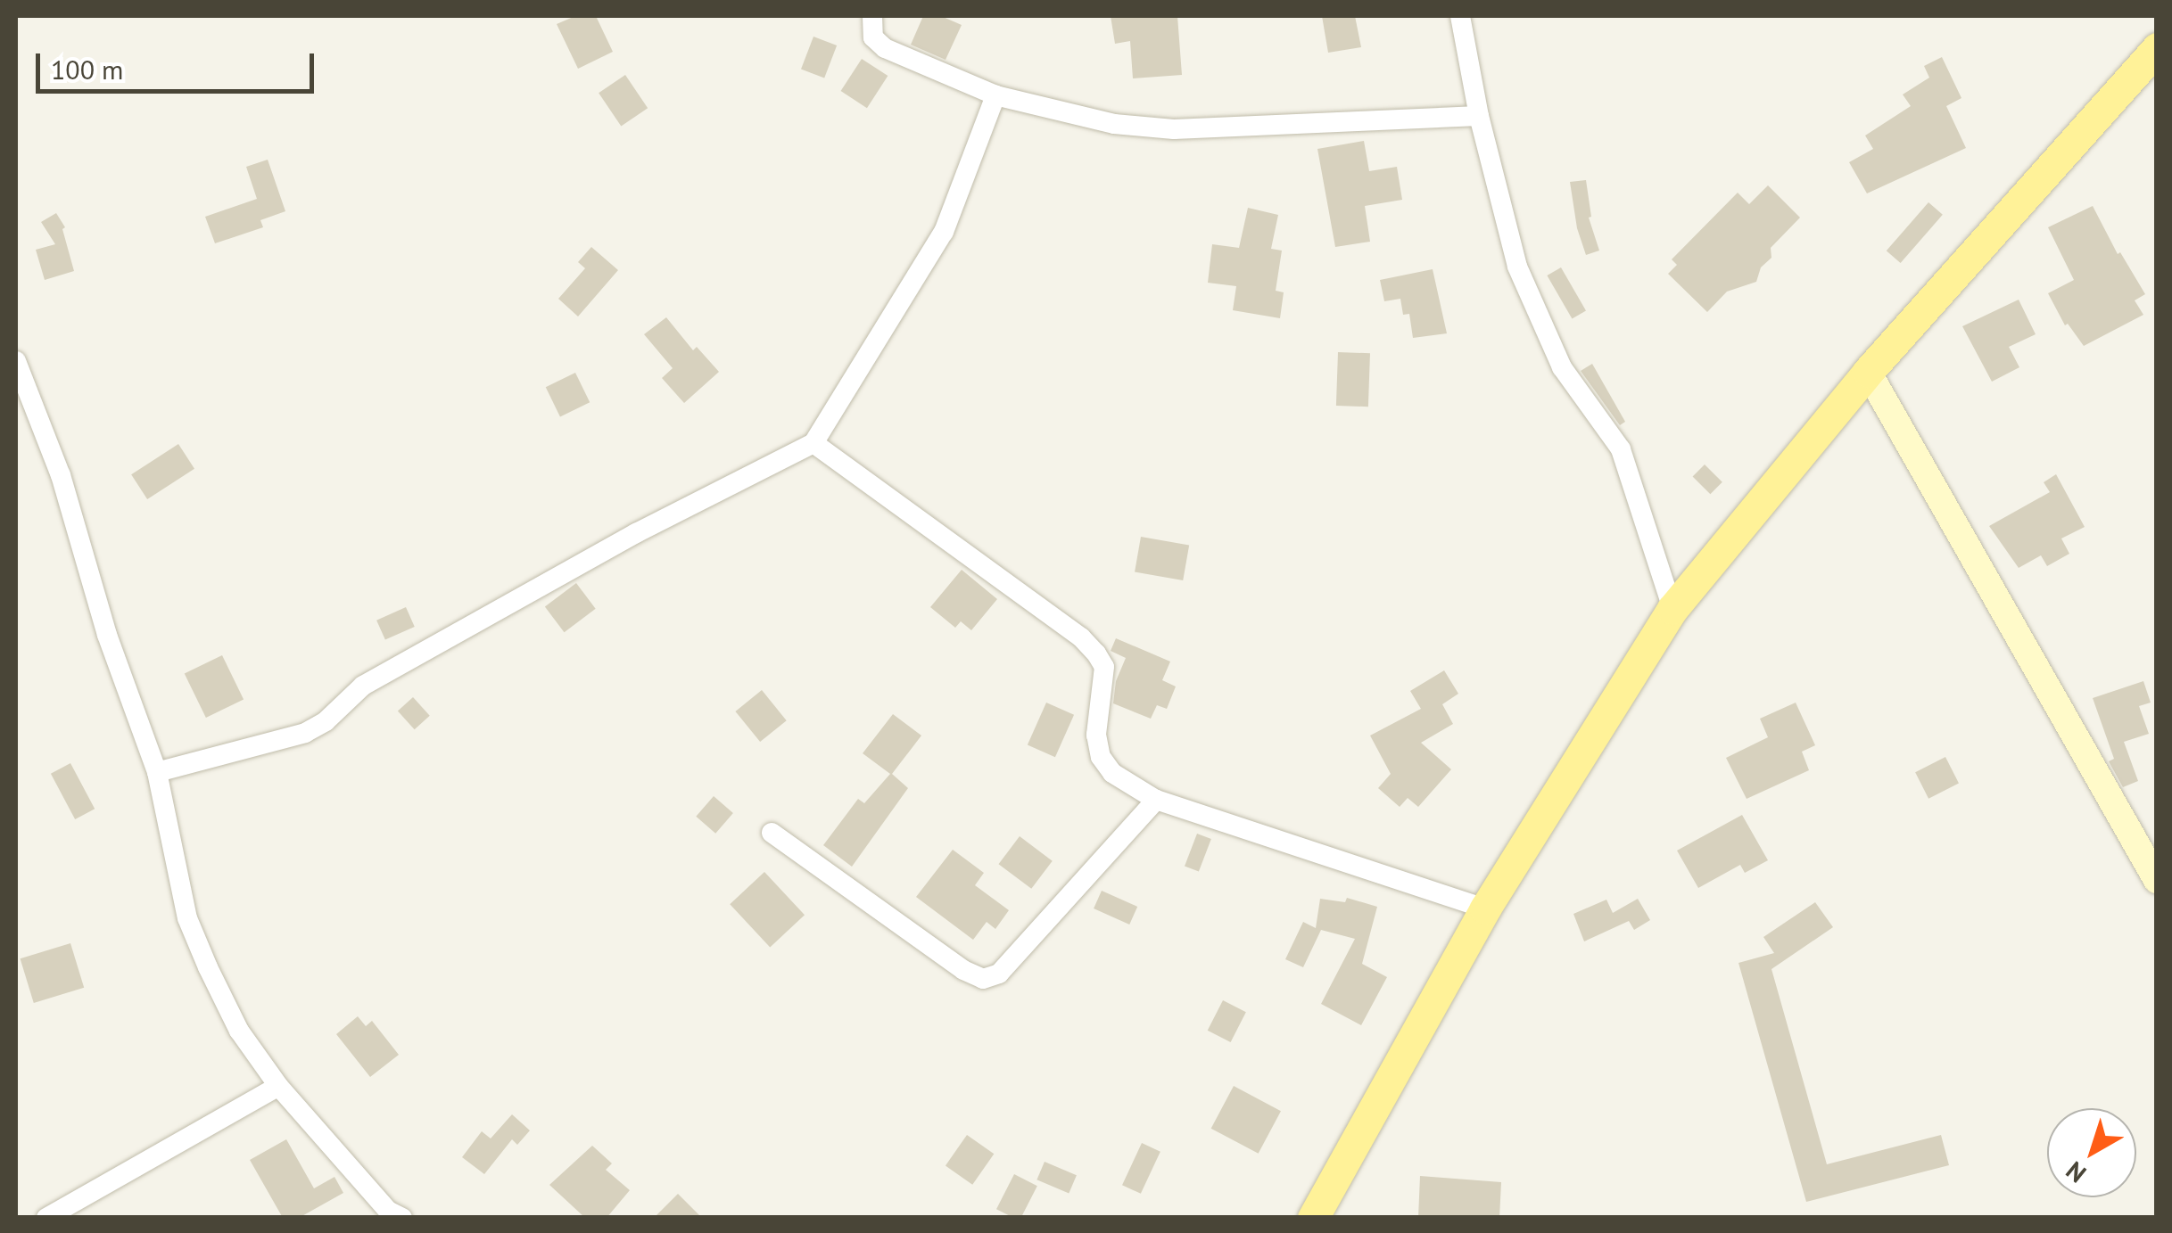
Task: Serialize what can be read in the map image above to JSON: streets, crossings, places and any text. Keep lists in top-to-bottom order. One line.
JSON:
{"scale_bar":"100 m","north":"bottom left"}
